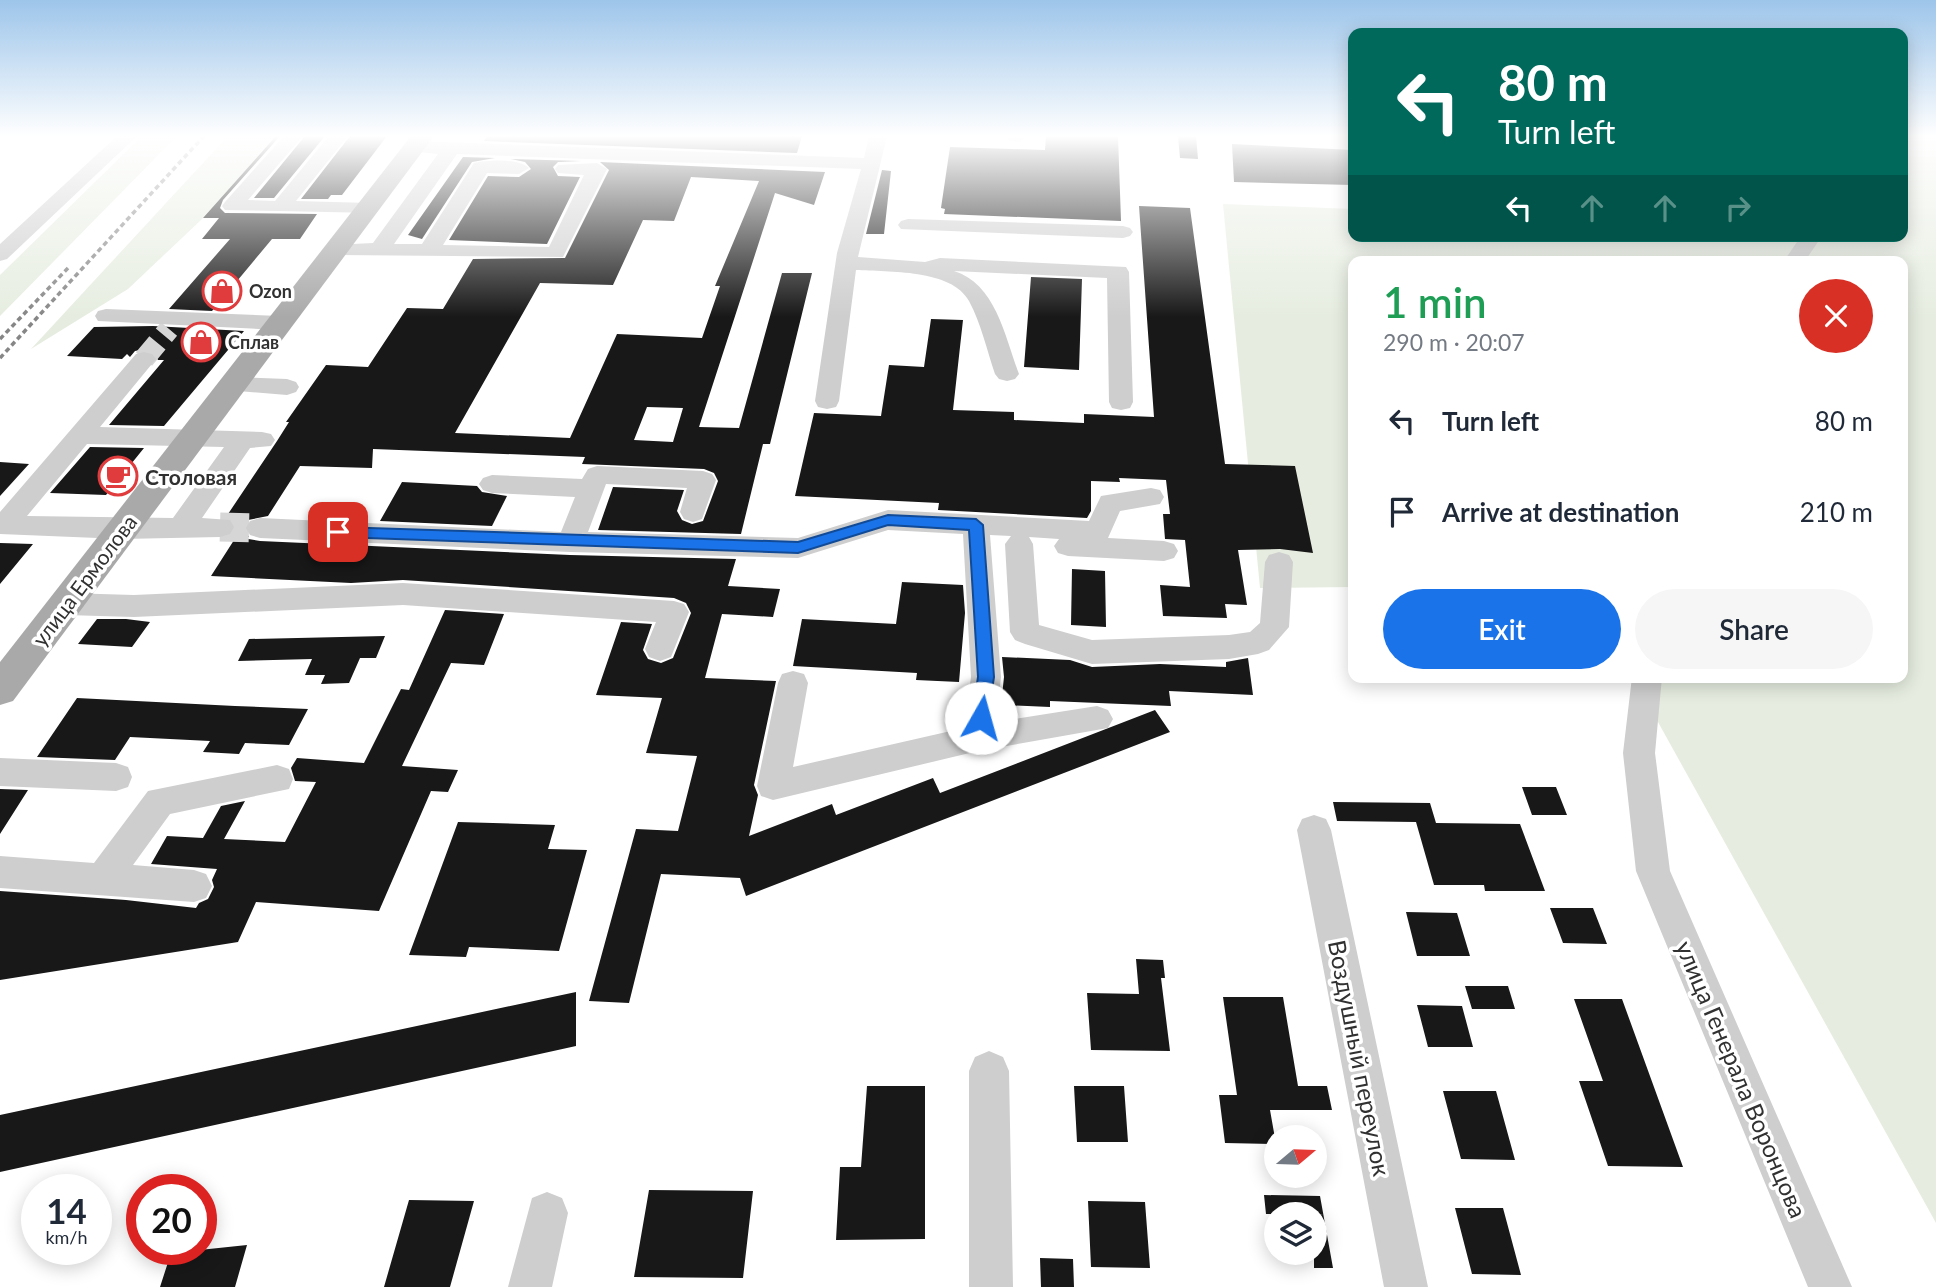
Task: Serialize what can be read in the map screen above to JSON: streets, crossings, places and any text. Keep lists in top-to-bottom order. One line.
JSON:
{"streets":{"main road":["улица Ермолова"],"street":["Воздушный переулок","улица Генерала Воронцова"]},"places":{"shop":["Ozon","Сплав"],"cafe":["Столовая"]},"north":"right","page":{"turn":["80 m","Turn left"],"heading":["1 min","290 m · 20:07"],"list":[{"name":"Turn left","value":"80 m"},{"name":"Arrive at destination","value":"210 m"}],"buttons":["Exit","Share"],"speed":"14 km/h","limit":"20"}}
